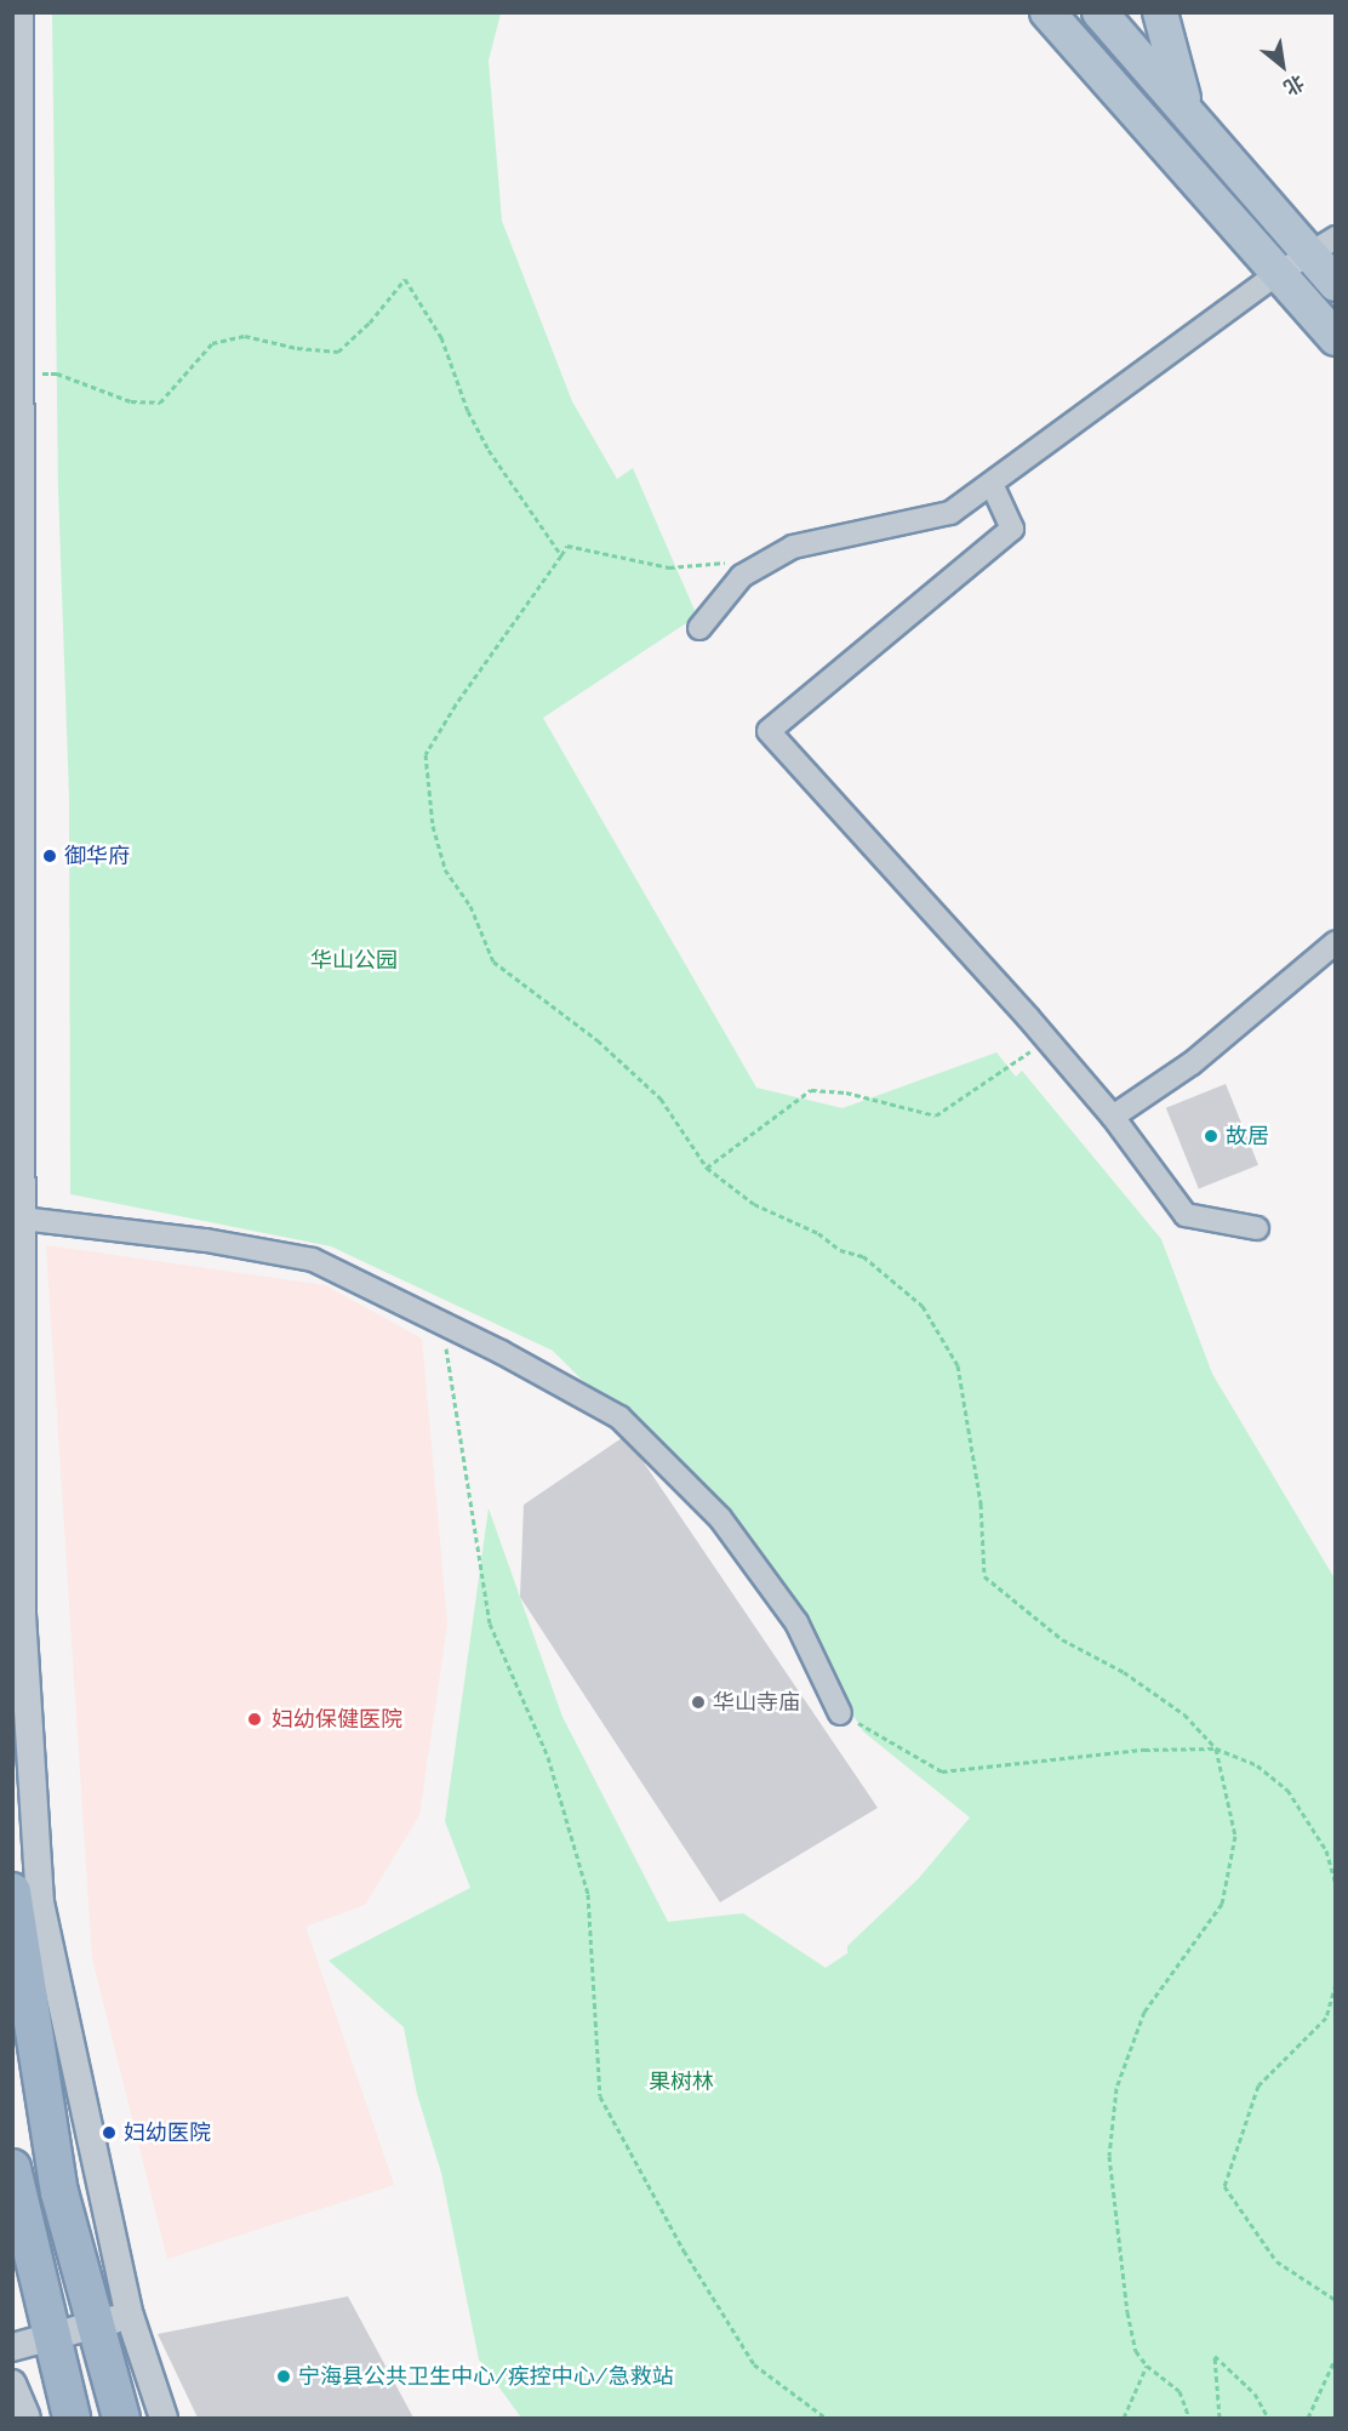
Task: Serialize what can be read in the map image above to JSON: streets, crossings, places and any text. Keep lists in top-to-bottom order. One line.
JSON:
{"parks":["华山公园","果树林"],"places":["御华府","故居","华山寺庙","妇幼保健医院","妇幼医院","宁海县公共卫生中心/疾控中心/急救站"],"north":"bottom right"}
